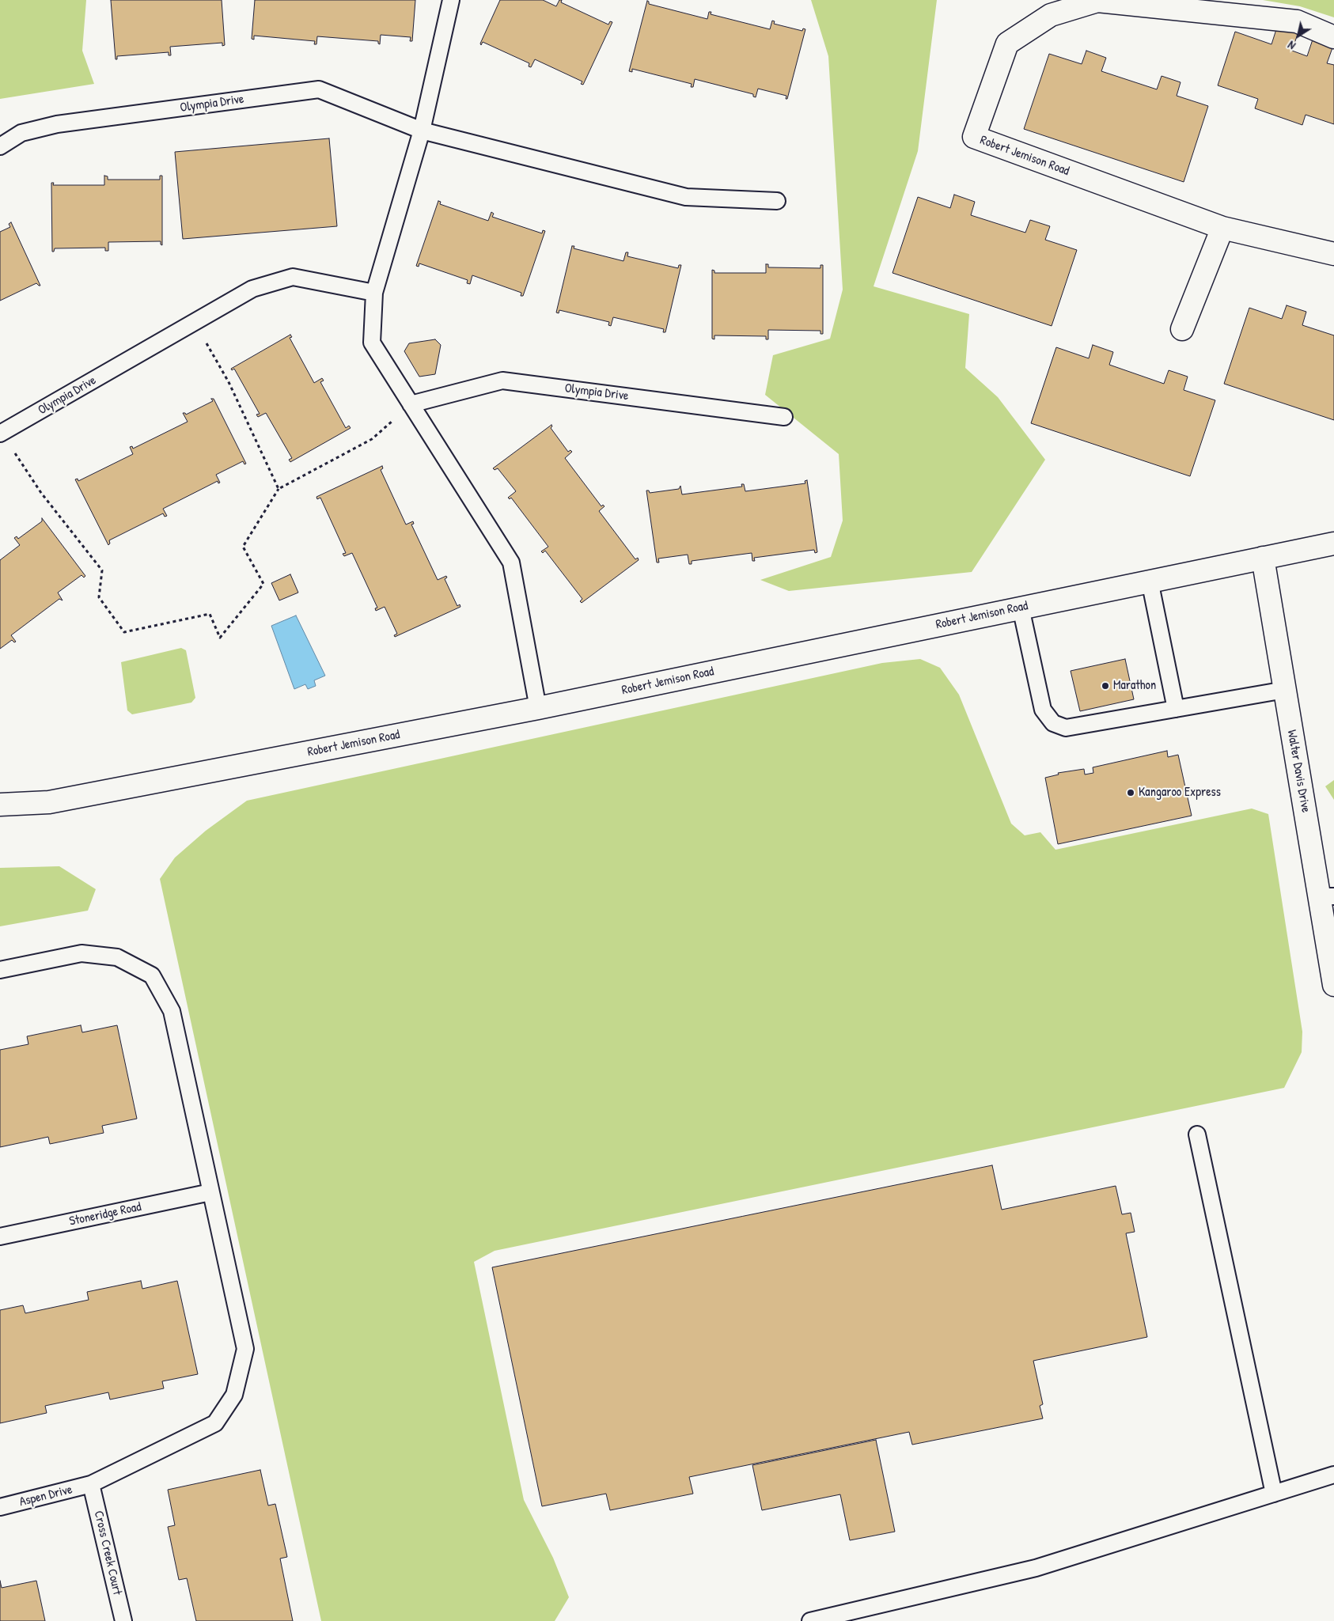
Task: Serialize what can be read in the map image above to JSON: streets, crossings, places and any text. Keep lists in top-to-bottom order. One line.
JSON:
{"streets":{"street":["Robert Jemison Road","Walter Davis Drive"],"lane":["Olympia Drive","Stoneridge Road","Aspen Drive","Cross Creek Court"]},"crossings":[["Robert Jemison Road","Walter Davis Drive"],["Stoneridge Road","Aspen Drive"],["Aspen Drive","Cross Creek Court"]],"places":["Marathon","Kangaroo Express"],"north":"bottom left"}
